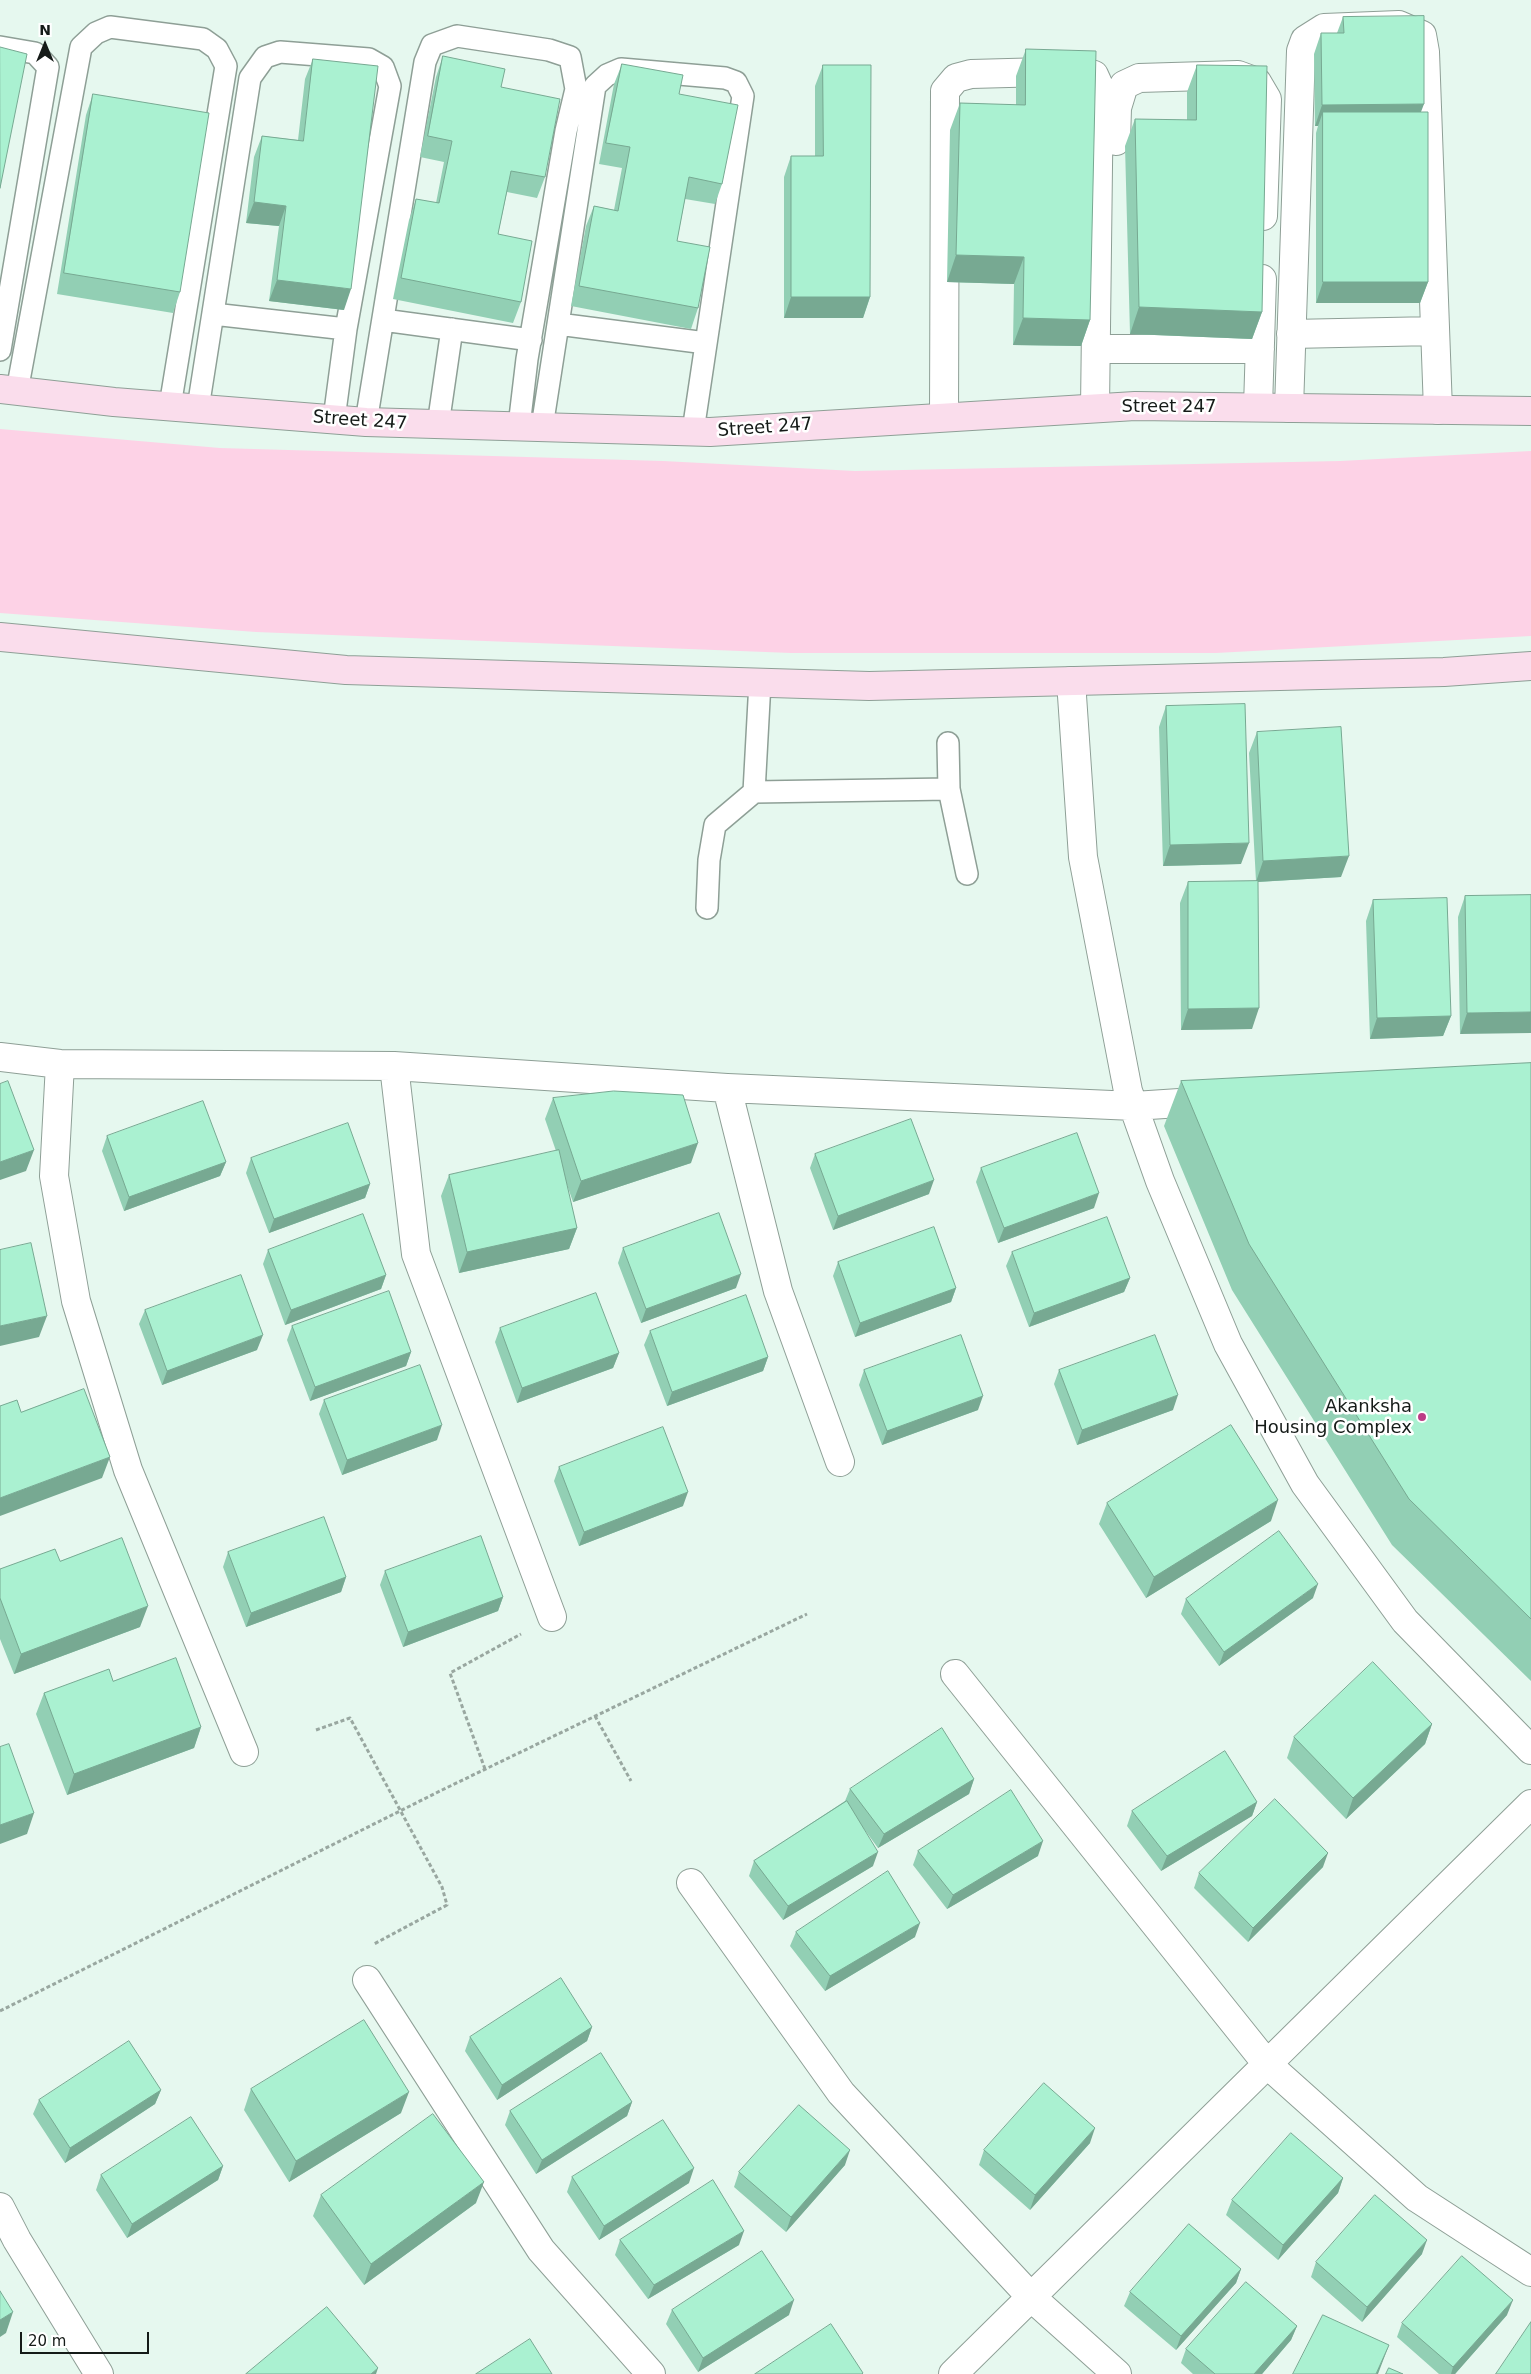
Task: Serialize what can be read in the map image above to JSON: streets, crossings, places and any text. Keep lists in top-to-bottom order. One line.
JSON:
{"streets":{"street":["Street 247"]},"places":["Akanksha Housing Complex"],"scale_bar":"20 m","north":"top"}
